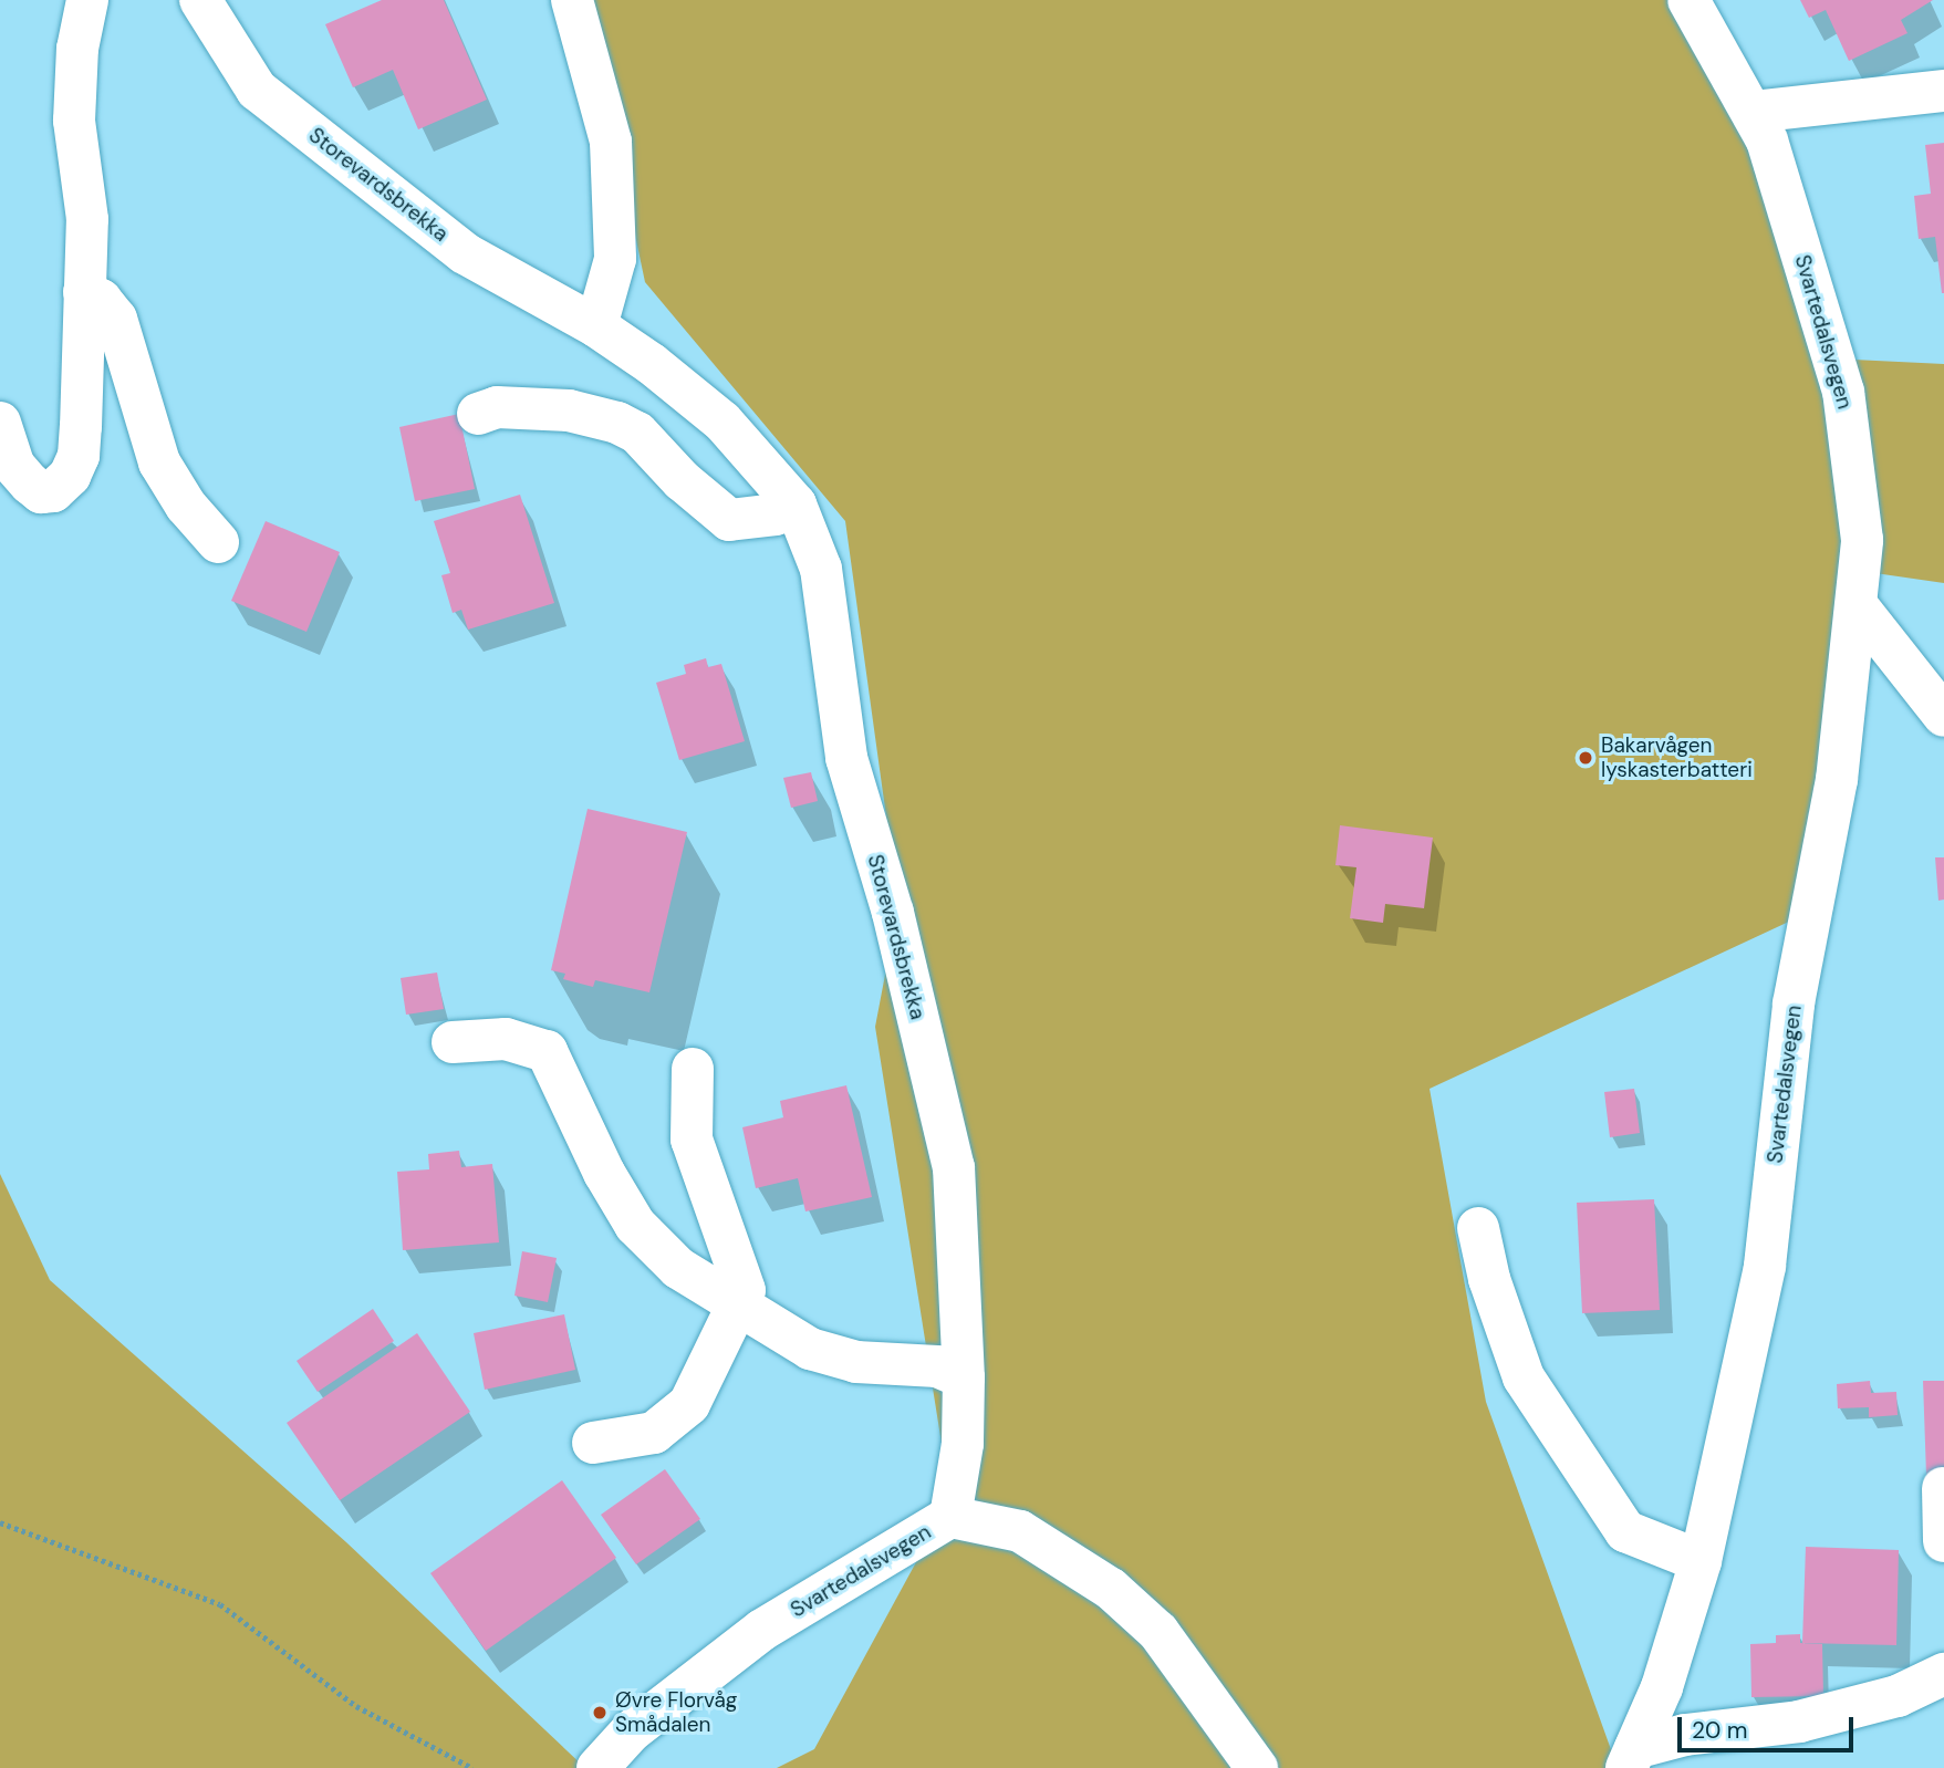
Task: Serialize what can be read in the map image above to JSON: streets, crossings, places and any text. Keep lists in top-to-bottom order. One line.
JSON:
{"streets":{"street":["Storevardsbrekka","Svartedalsvegen"]},"crossings":[["Storevardsbrekka","Svartedalsvegen"]],"places":["Bakarvågen lyskasterbatteri","Øvre Florvåg Smådalen"],"scale_bar":"20 m"}
